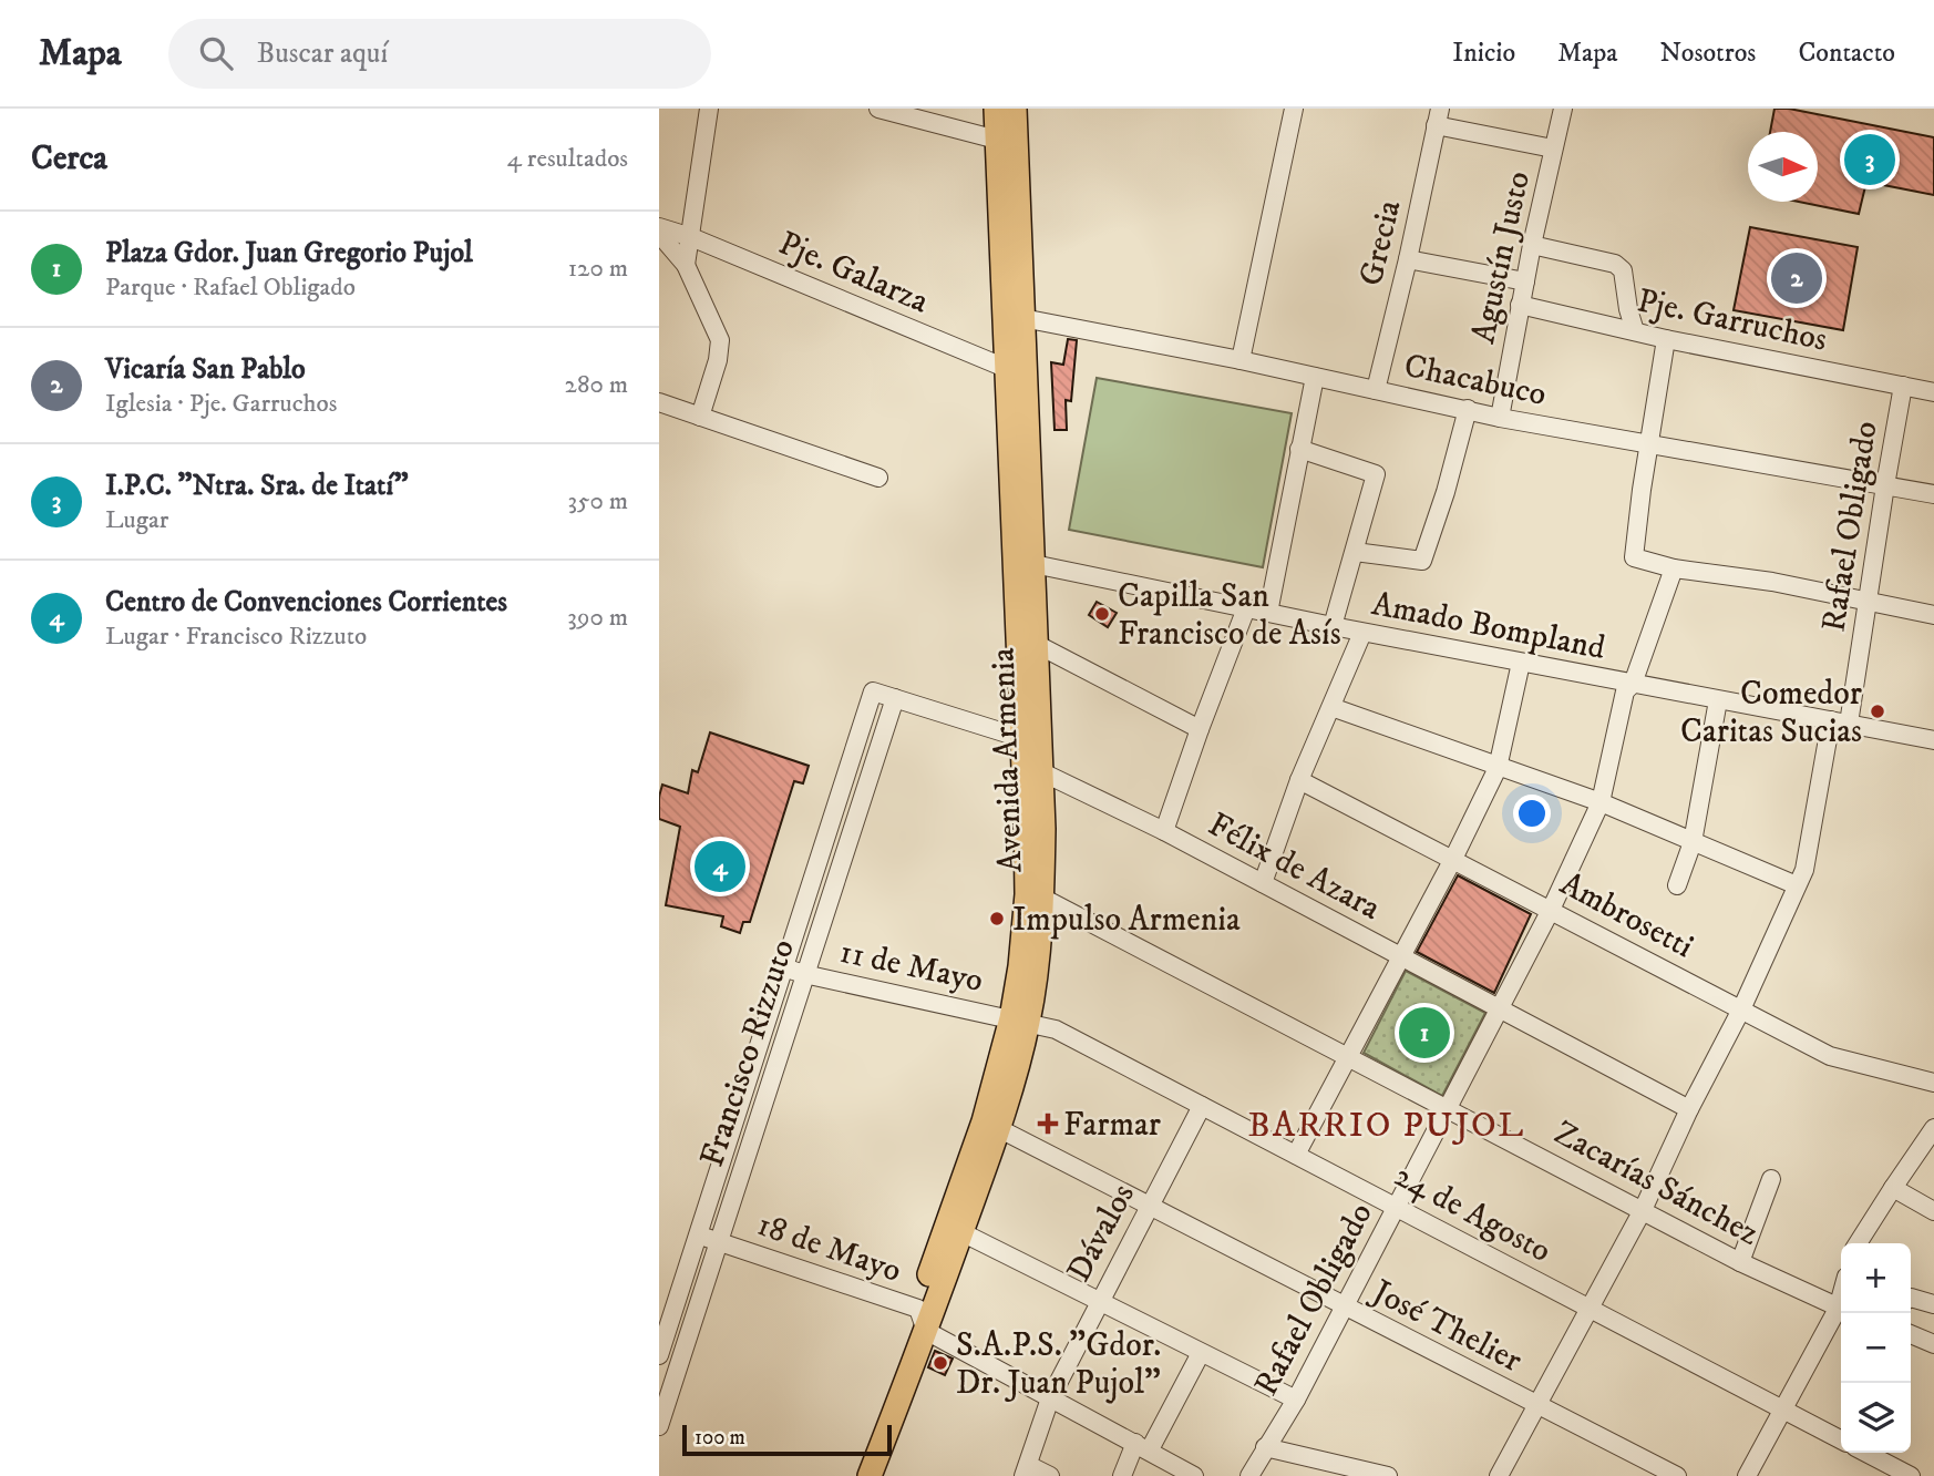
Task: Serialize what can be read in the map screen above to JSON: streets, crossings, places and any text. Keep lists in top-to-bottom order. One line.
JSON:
{"streets":{"main road":["Avenida Armenia"],"street":["Grecia","Agustín Justo","Pje. Galarza","Pje. Garruchos","Chacabuco","Rafael Obligado","Amado Bompland","Félix de Azara","Ambrosetti","11 de Mayo","Francisco Rizzuto","Zacarías Sánchez","24 de Agosto","Dávalos","18 de Mayo","José Thelier"]},"crossings":[["Grecia","Chacabuco"],["Agustín Justo","Pje. Garruchos"],["Agustín Justo","Chacabuco"],["Pje. Galarza","Avenida Armenia"],["Pje. Garruchos","Rafael Obligado"],["Chacabuco","Rafael Obligado"],["Chacabuco","Avenida Armenia"],["Rafael Obligado","Amado Bompland"],["Rafael Obligado","Félix de Azara"],["Rafael Obligado","Ambrosetti"],["Rafael Obligado","Zacarías Sánchez"],["Rafael Obligado","24 de Agosto"],["Rafael Obligado","José Thelier"],["Amado Bompland","Avenida Armenia"],["Avenida Armenia","Félix de Azara"],["Avenida Armenia","11 de Mayo"],["Avenida Armenia","Zacarías Sánchez"],["Avenida Armenia","24 de Agosto"],["Avenida Armenia","18 de Mayo"],["Avenida Armenia","José Thelier"],["11 de Mayo","Francisco Rizzuto"],["11 de Mayo","24 de Agosto"],["Francisco Rizzuto","18 de Mayo"],["24 de Agosto","Dávalos"],["Dávalos","18 de Mayo"],["Dávalos","José Thelier"]],"districts":["BARRIO PUJOL"],"places":{"other":["Capilla San Francisco de Asís","Comedor Caritas Sucias","Impulso Armenia","S.A.P.S. \"Gdor. Dr. Juan Pujol\""],"health":["Farmar"]},"scale_bar":"100 m","north":"right","page":{"header":"Mapa","search":"Buscar aquí","nav":["Inicio","Mapa","Nosotros","Contacto"],"heading":["Cerca","4 resultados"],"pins":["3","2","4","1"],"list":[{"mark":"1","name":"Plaza Gdor. Juan Gregorio Pujol","note":"Parque · Rafael Obligado","value":"120 m"},{"mark":"2","name":"Vicaría San Pablo","note":"Iglesia · Pje. Garruchos","value":"280 m"},{"mark":"3","name":"I.P.C. \"Ntra. Sra. de Itatí\"","note":"Lugar","value":"350 m"},{"mark":"4","name":"Centro de Convenciones Corrientes","note":"Lugar · Francisco Rizzuto","value":"390 m"}],"map_buttons":["+","−"],"scale":"100 m"}}
